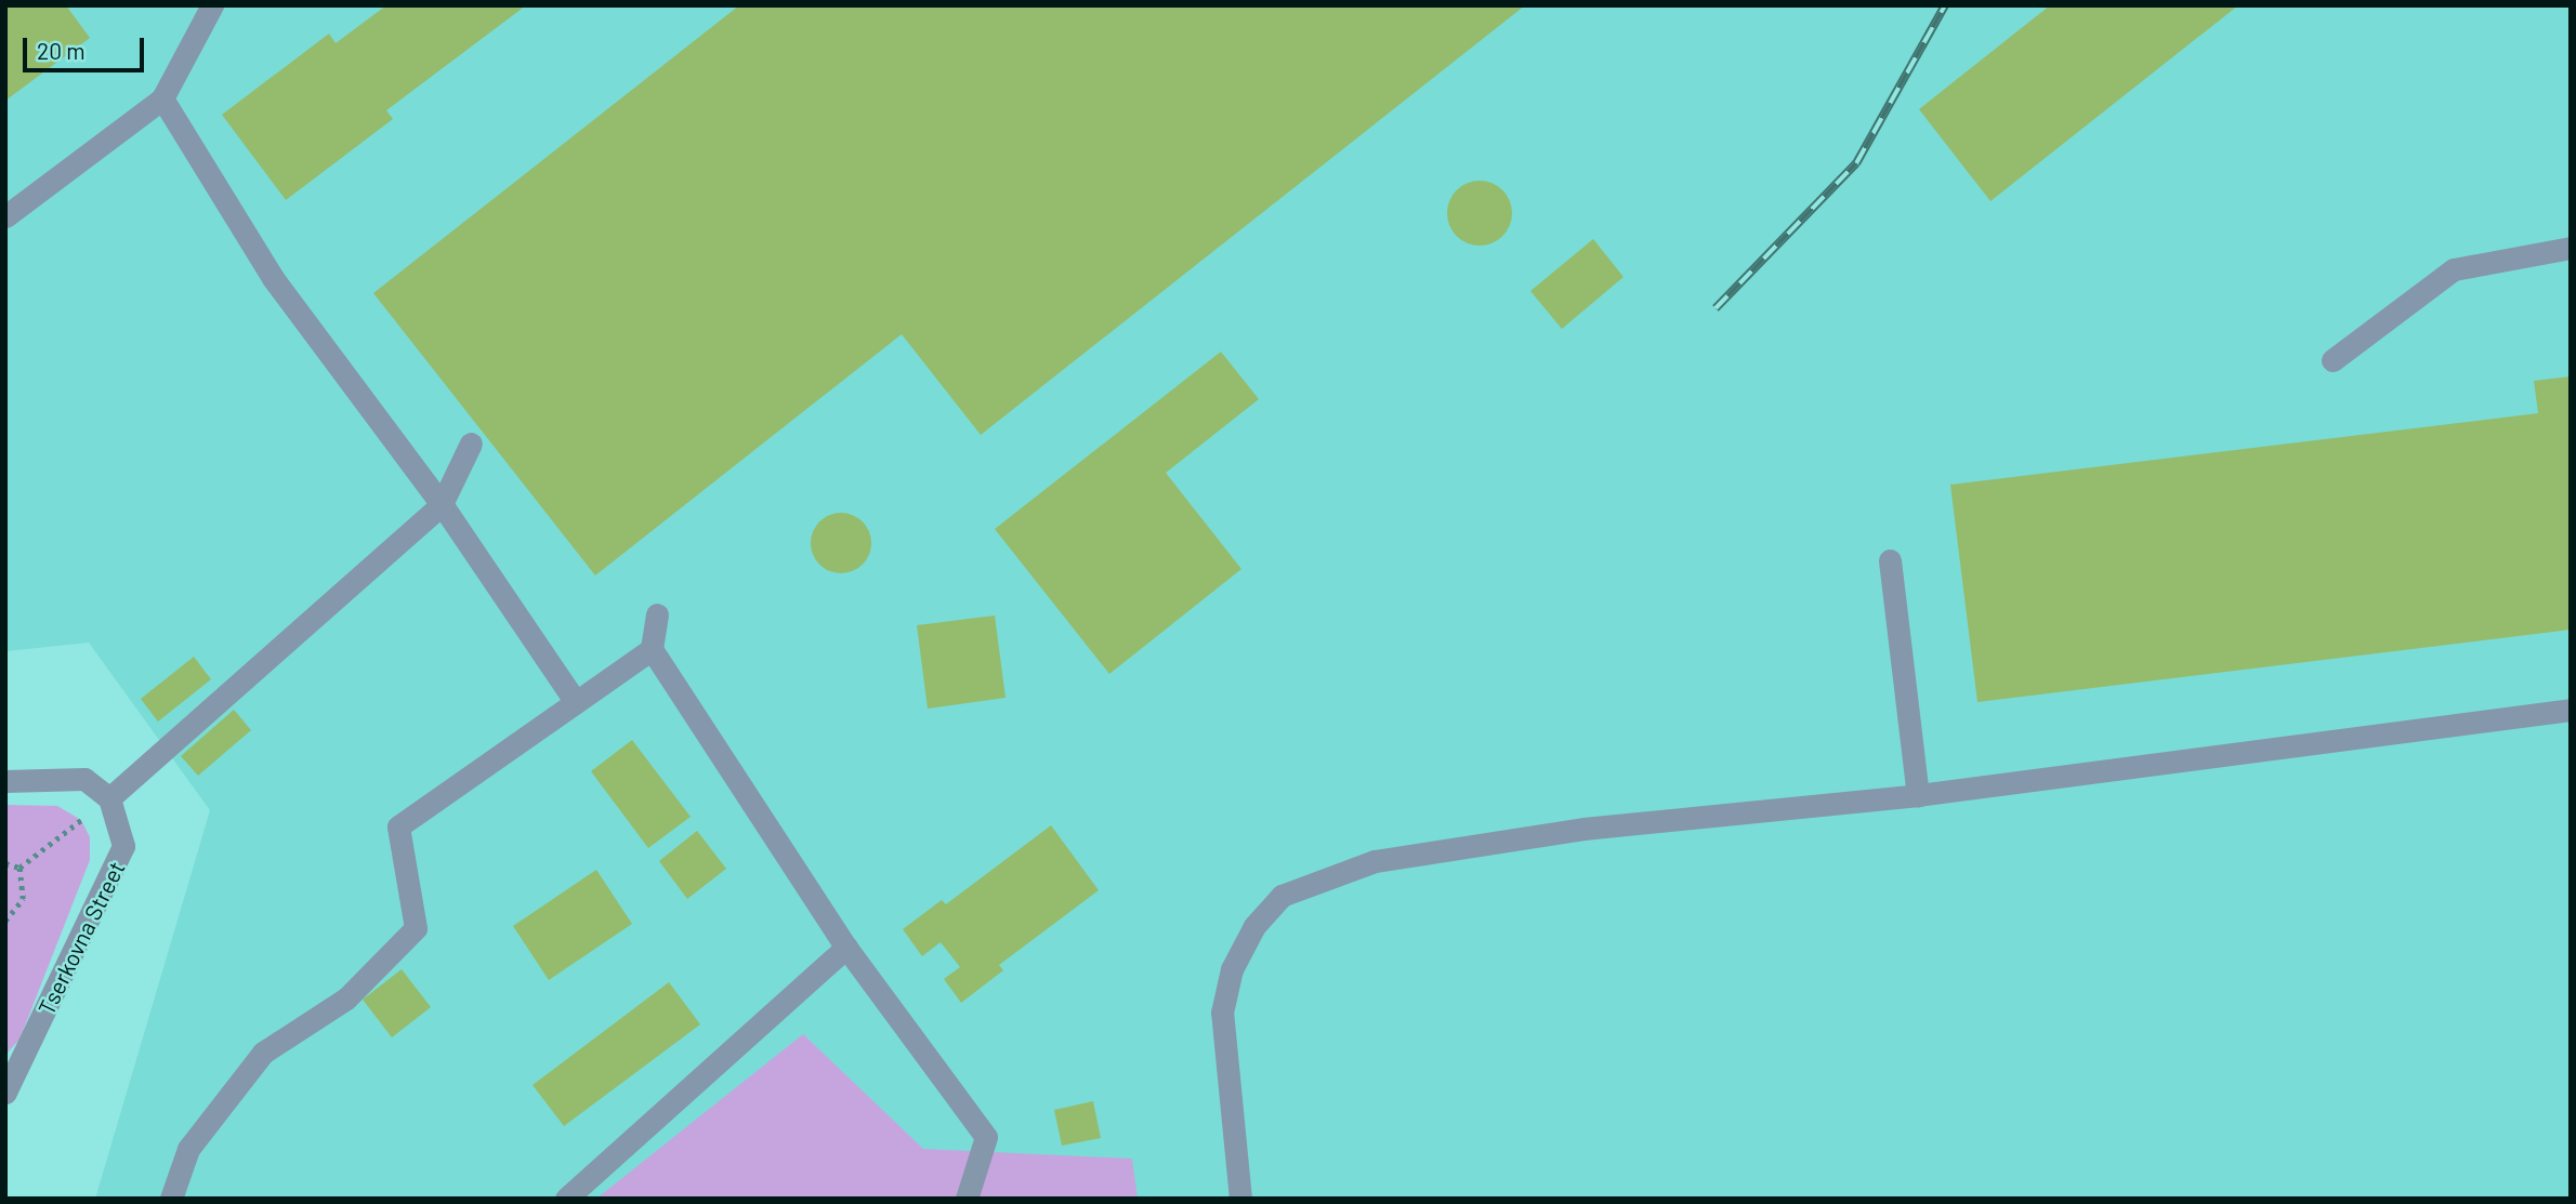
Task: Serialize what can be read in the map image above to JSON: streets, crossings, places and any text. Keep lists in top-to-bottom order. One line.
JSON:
{"streets":{"street":["Tserkovna Street"]},"scale_bar":"20 m"}
